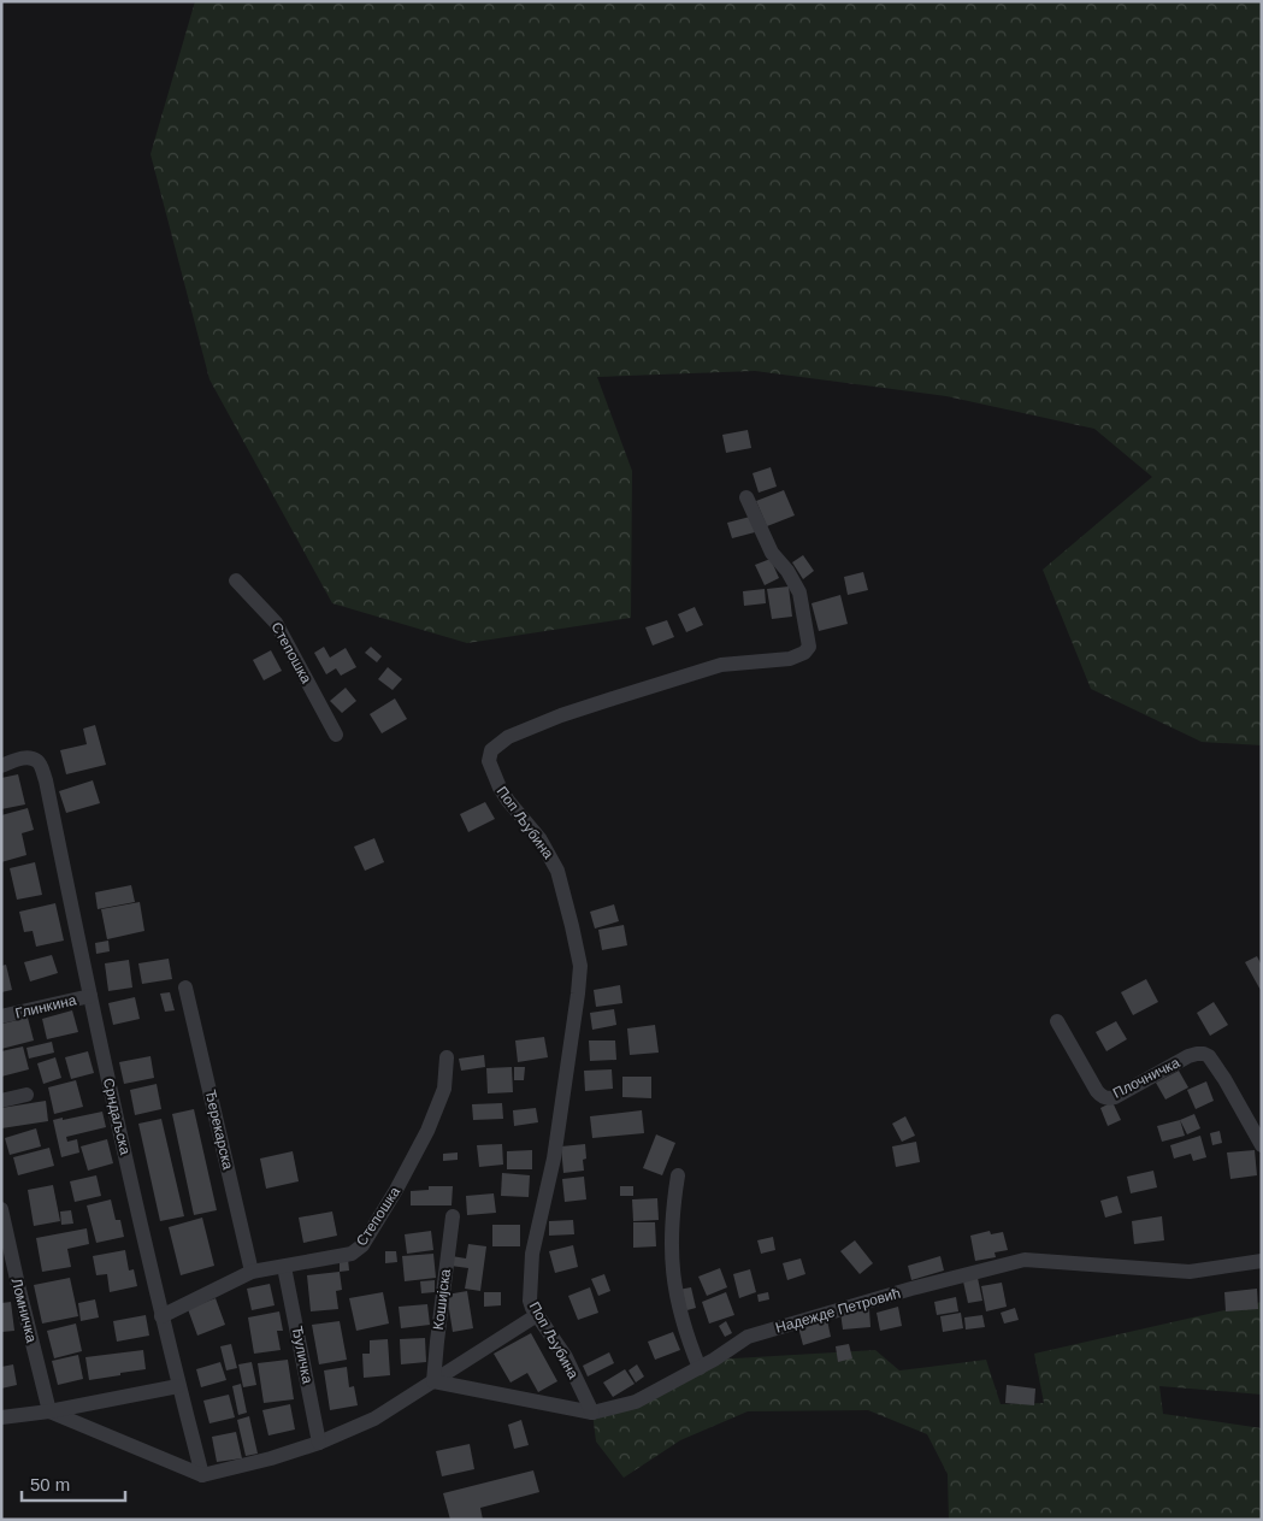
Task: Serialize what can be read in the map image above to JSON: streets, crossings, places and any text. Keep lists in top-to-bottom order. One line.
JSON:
{"streets":{"street":["Степошка","Поп Љубина","Глинкина","Плочничка","Срндаљска","Ђерекарска","Кошијска","Ломничка","Надежде Петровић","Ђуличка"]},"crossings":[["Степошка","Срндаљска"],["Степошка","Ђерекарска"],["Степошка","Ђуличка"],["Поп Љубина","Надежде Петровић"],["Глинкина","Срндаљска"],["Кошијска","Надежде Петровић"]],"scale_bar":"50 m"}
